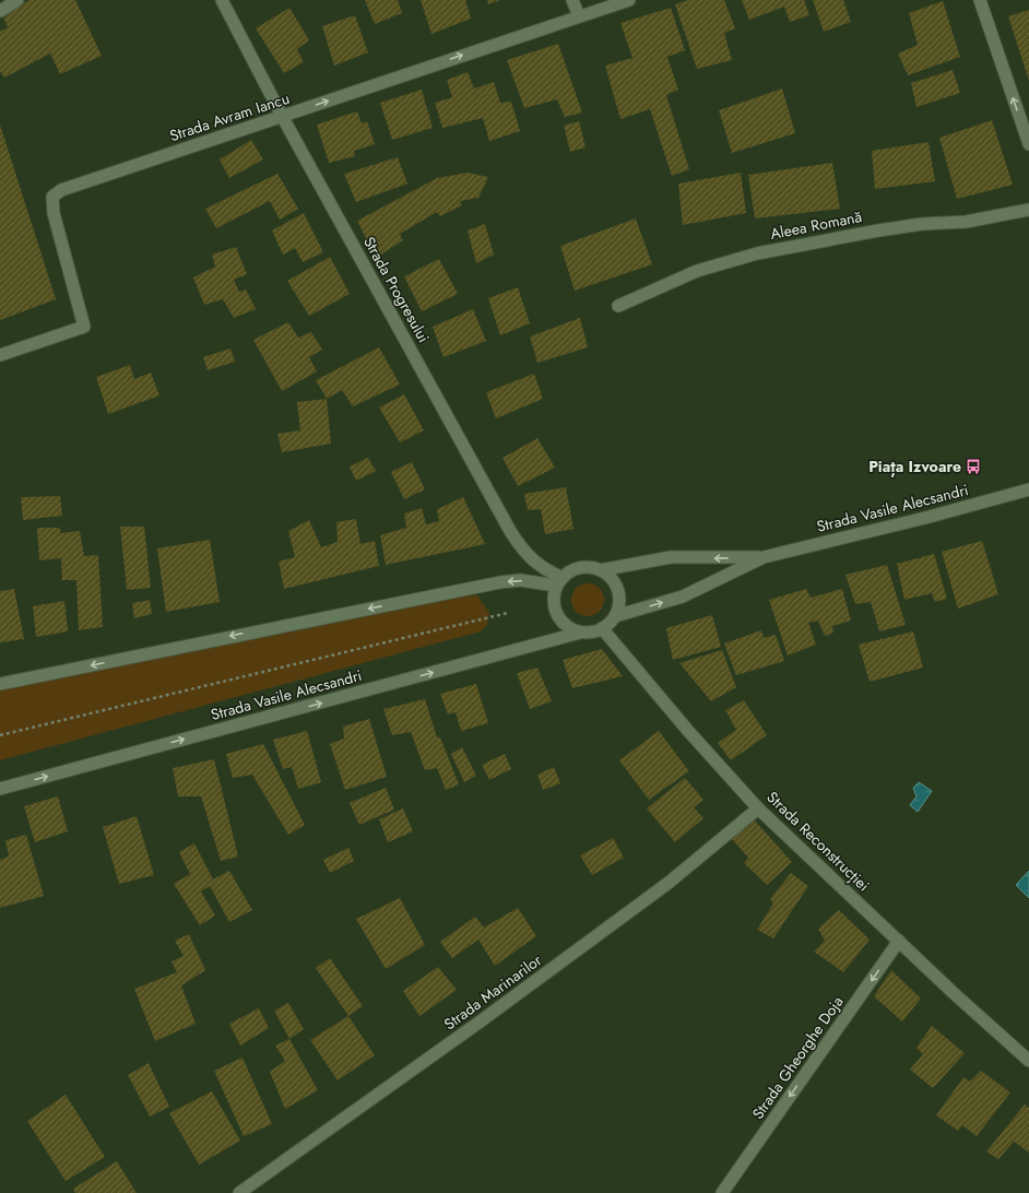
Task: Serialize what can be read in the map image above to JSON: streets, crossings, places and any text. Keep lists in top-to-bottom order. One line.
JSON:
{"streets":{"street":["Strada Avram Iancu","Aleea Romană","Strada Progresului","Strada Vasile Alecsandri","Strada Reconstrucției","Strada Marinarilor","Strada Gheorghe Doja"]},"crossings":[["Strada Avram Iancu","Strada Progresului"],["Strada Progresului","Strada Vasile Alecsandri"],["Strada Progresului","Strada Reconstrucției"],["Strada Vasile Alecsandri","Strada Reconstrucției"],["Strada Reconstrucției","Strada Marinarilor"],["Strada Reconstrucției","Strada Gheorghe Doja"]],"one_way":["Strada Avram Iancu","Strada Gheorghe Doja"],"places":{"bus stop":["Piața Izvoare"]}}
